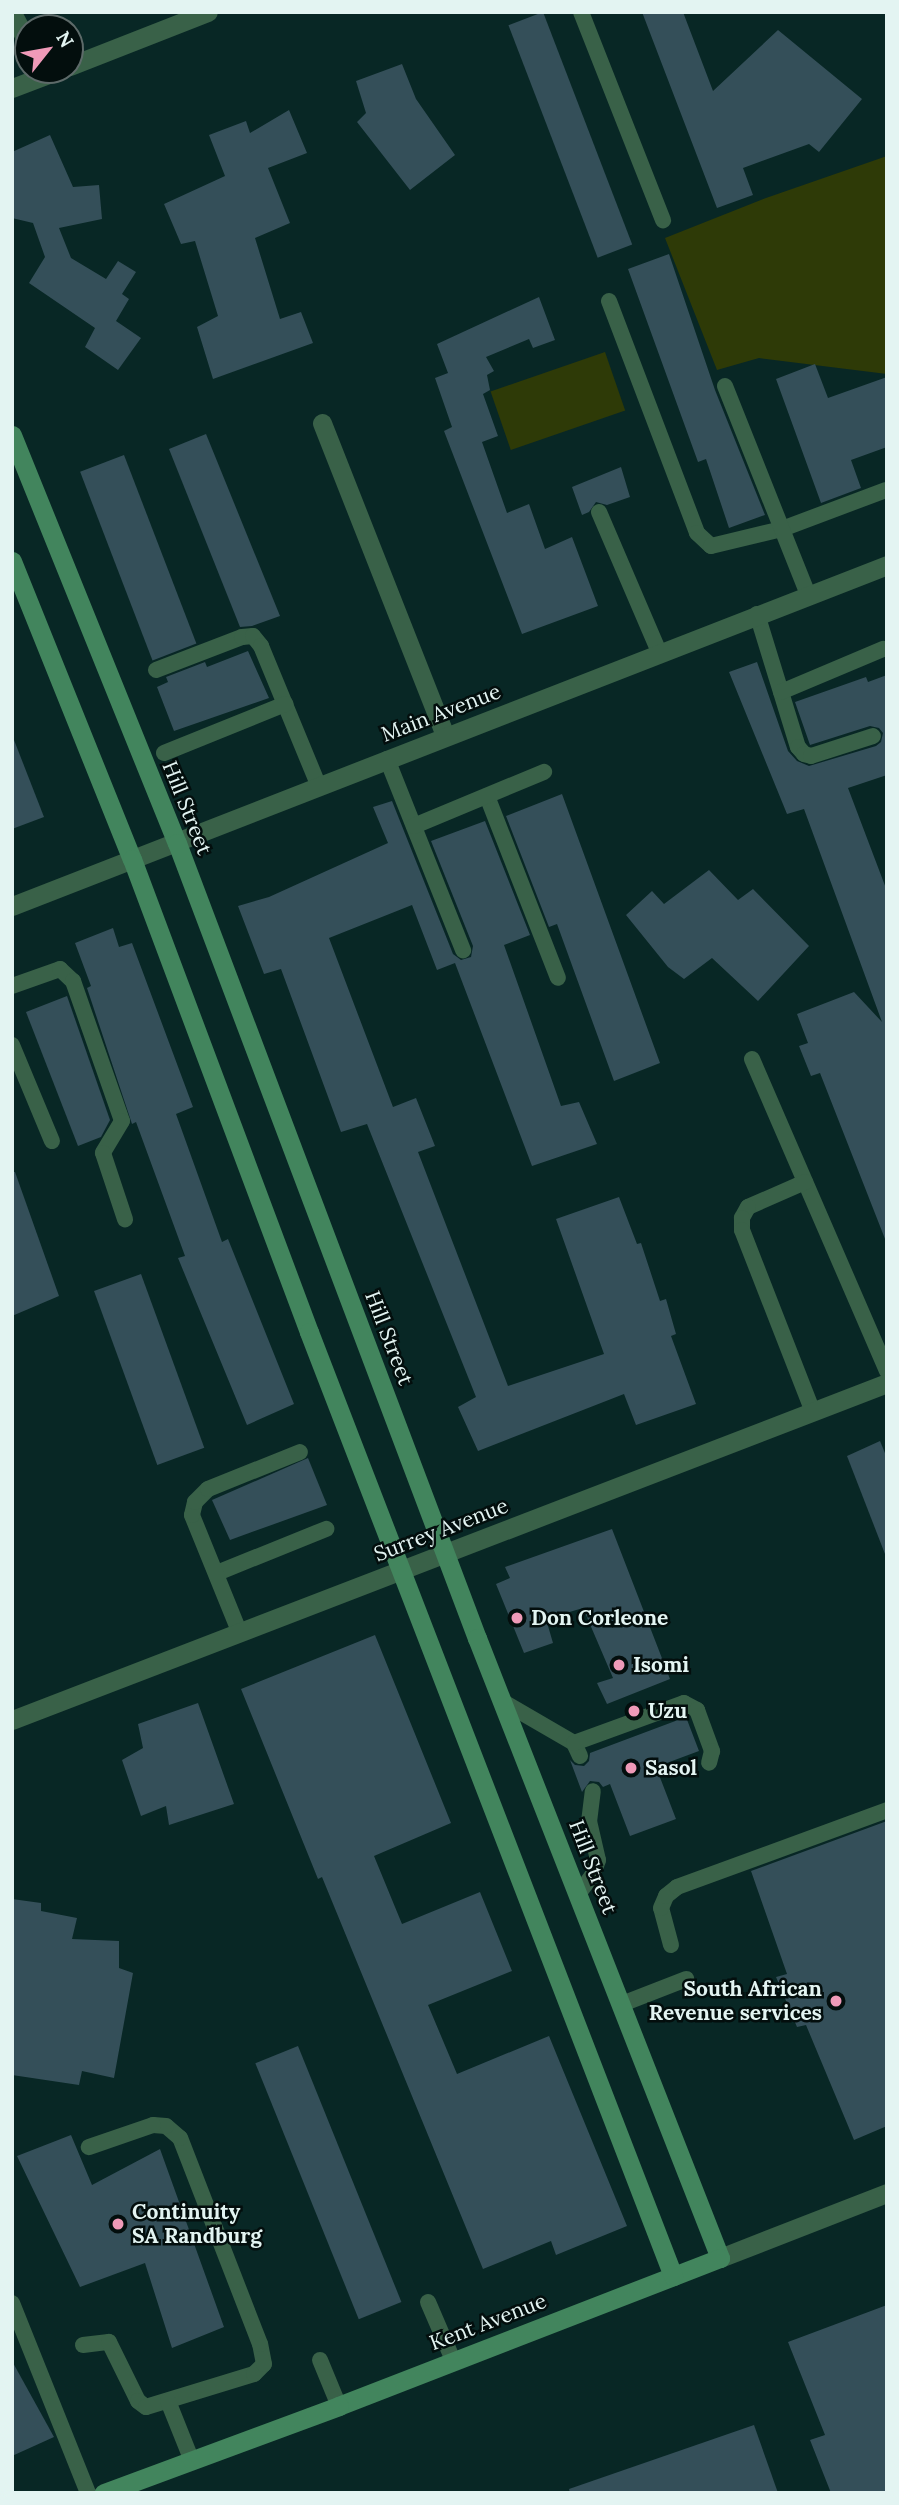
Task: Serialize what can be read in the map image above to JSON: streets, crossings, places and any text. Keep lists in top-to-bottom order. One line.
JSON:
{"streets":{"main road":["Hill Street","Kent Avenue"],"street":["Main Avenue","Surrey Avenue"]},"crossings":[["Main Avenue","Hill Street"],["Hill Street","Surrey Avenue"],["Hill Street","Kent Avenue"]],"places":["Don Corleone","Isomi","Uzu","Sasol","South African Revenue services","Continuity SA Randburg"],"north":"top right"}
